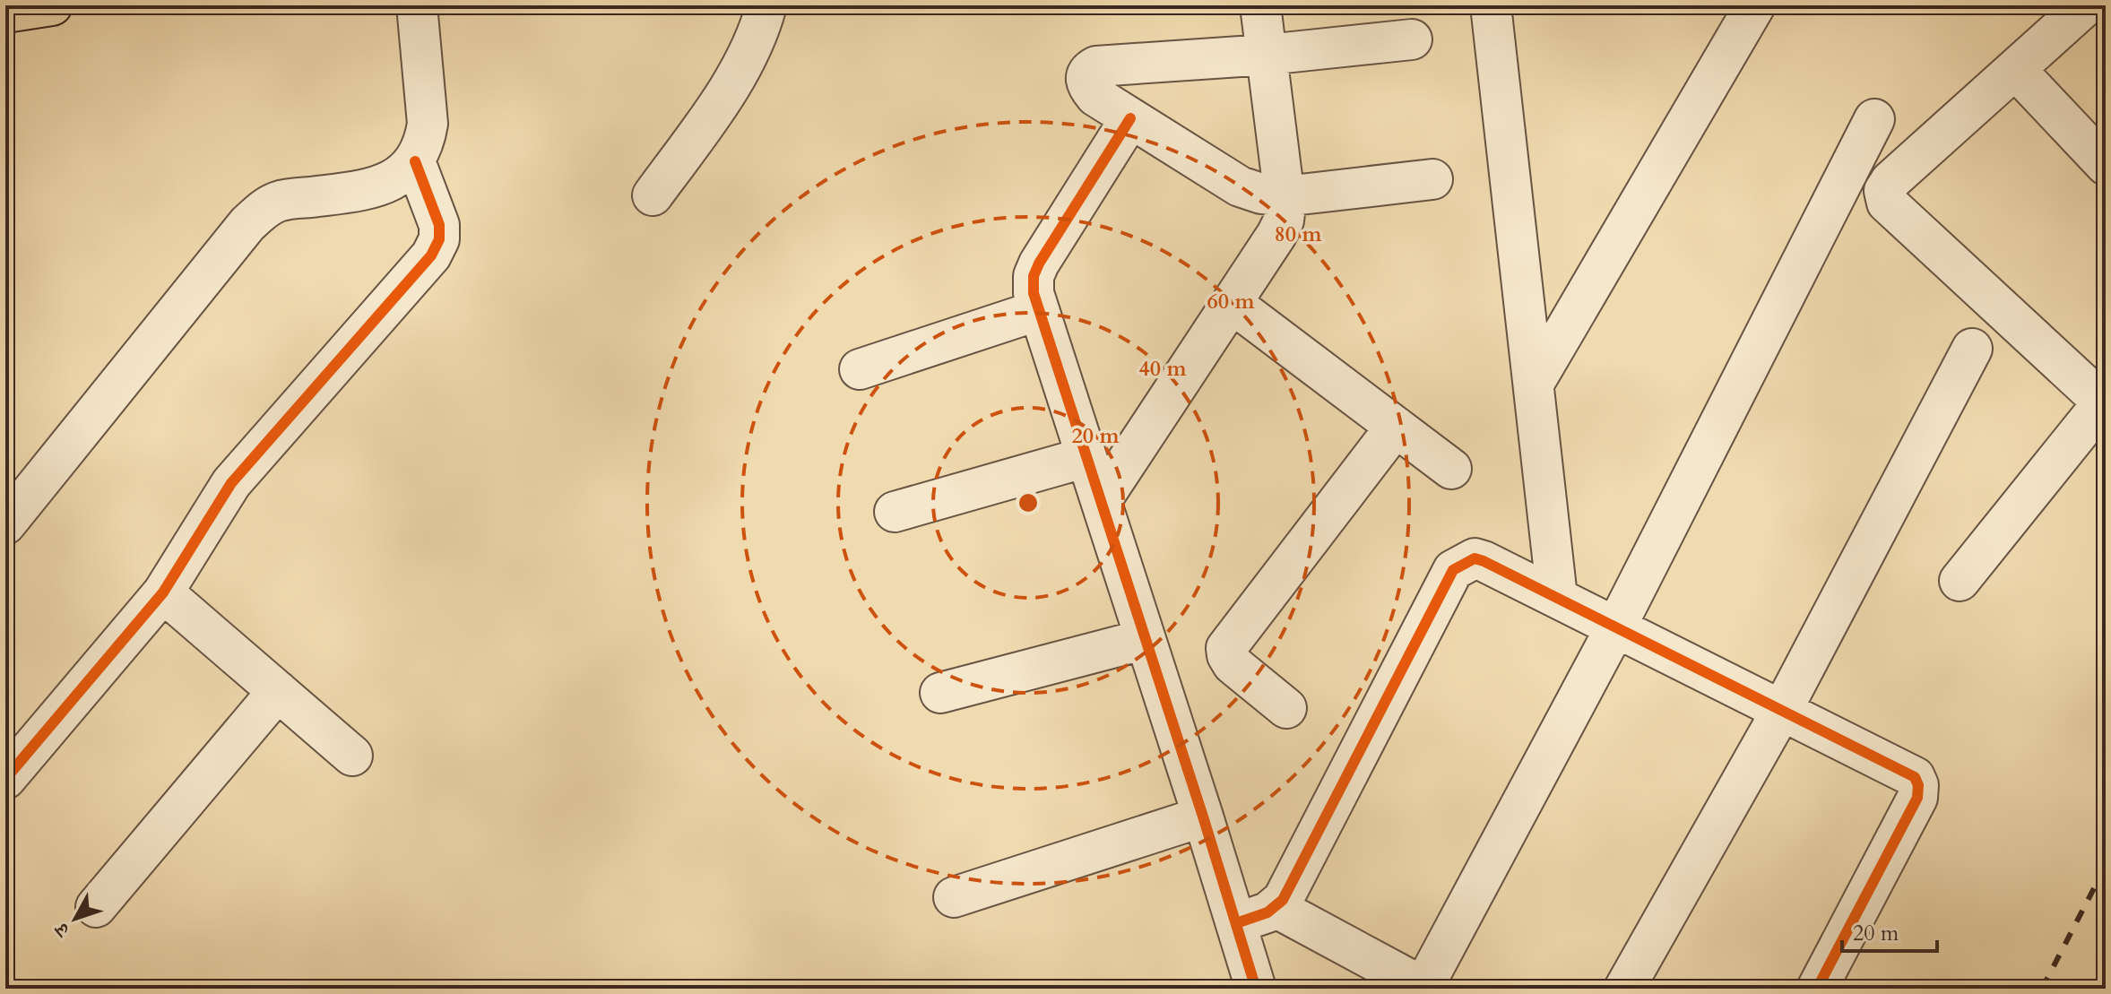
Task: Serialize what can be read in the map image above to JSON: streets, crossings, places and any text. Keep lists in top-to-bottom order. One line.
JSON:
{"scale_bar":"20 m","north":"bottom left","rings":["80 m","60 m","40 m","20 m"]}
